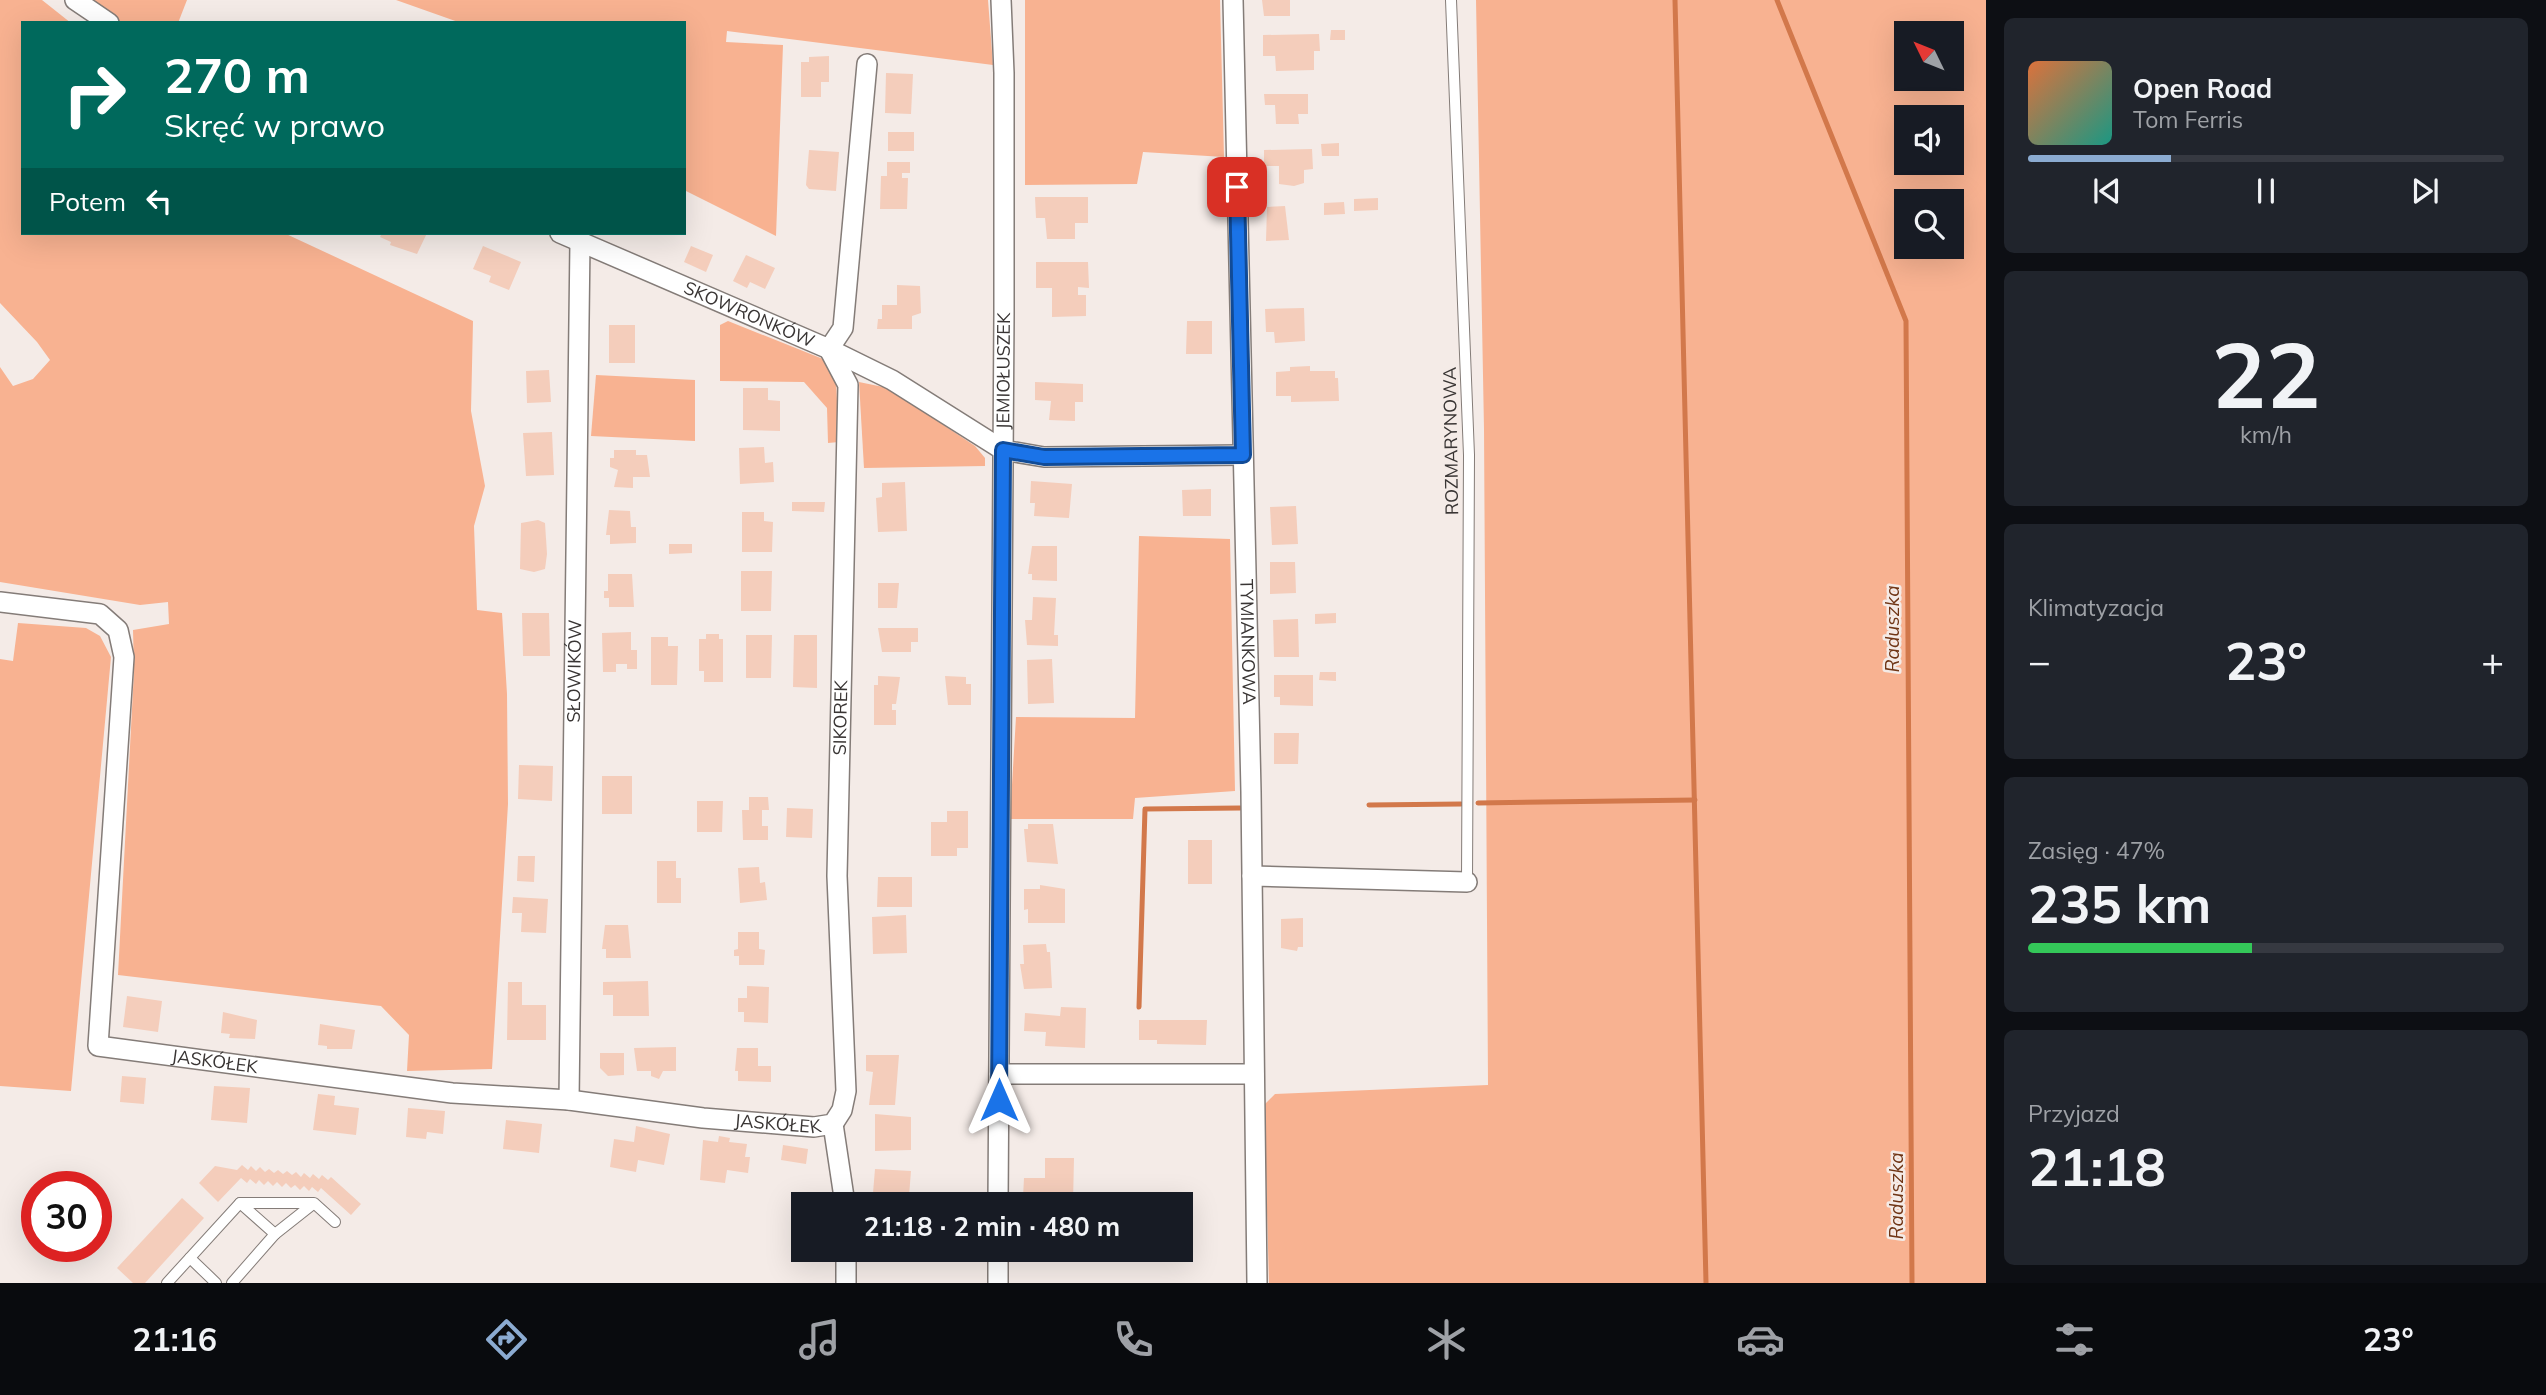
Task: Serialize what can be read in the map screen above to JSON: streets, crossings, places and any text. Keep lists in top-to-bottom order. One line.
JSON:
{"streets":{"street":["SKOWRONKÓW","JEMIOŁUSZEK","TYMIANKOWA","SŁOWIKÓW","SIKOREK","JASKÓŁEK"],"lane":["ROZMARYNOWA"]},"crossings":[["SKOWRONKÓW","SŁOWIKÓW"],["SKOWRONKÓW","SIKOREK"],["SŁOWIKÓW","JASKÓŁEK"],["SIKOREK","JASKÓŁEK"]],"water":["Raduszka"],"north":"top left","page":{"turn":["270 m","Skręć w prawo"],"song":["Open Road","Tom Ferris"],"then":"Potem","tile":[["22","km/h"],"Klimatyzacja",["Zasięg · 47%","235 km"],["Przyjazd","21:18"]],"heat":["−","23°","+"],"limit":"30","trip":"21:18 · 2 min · 480 m","tabs":["21:16","23°"]}}
